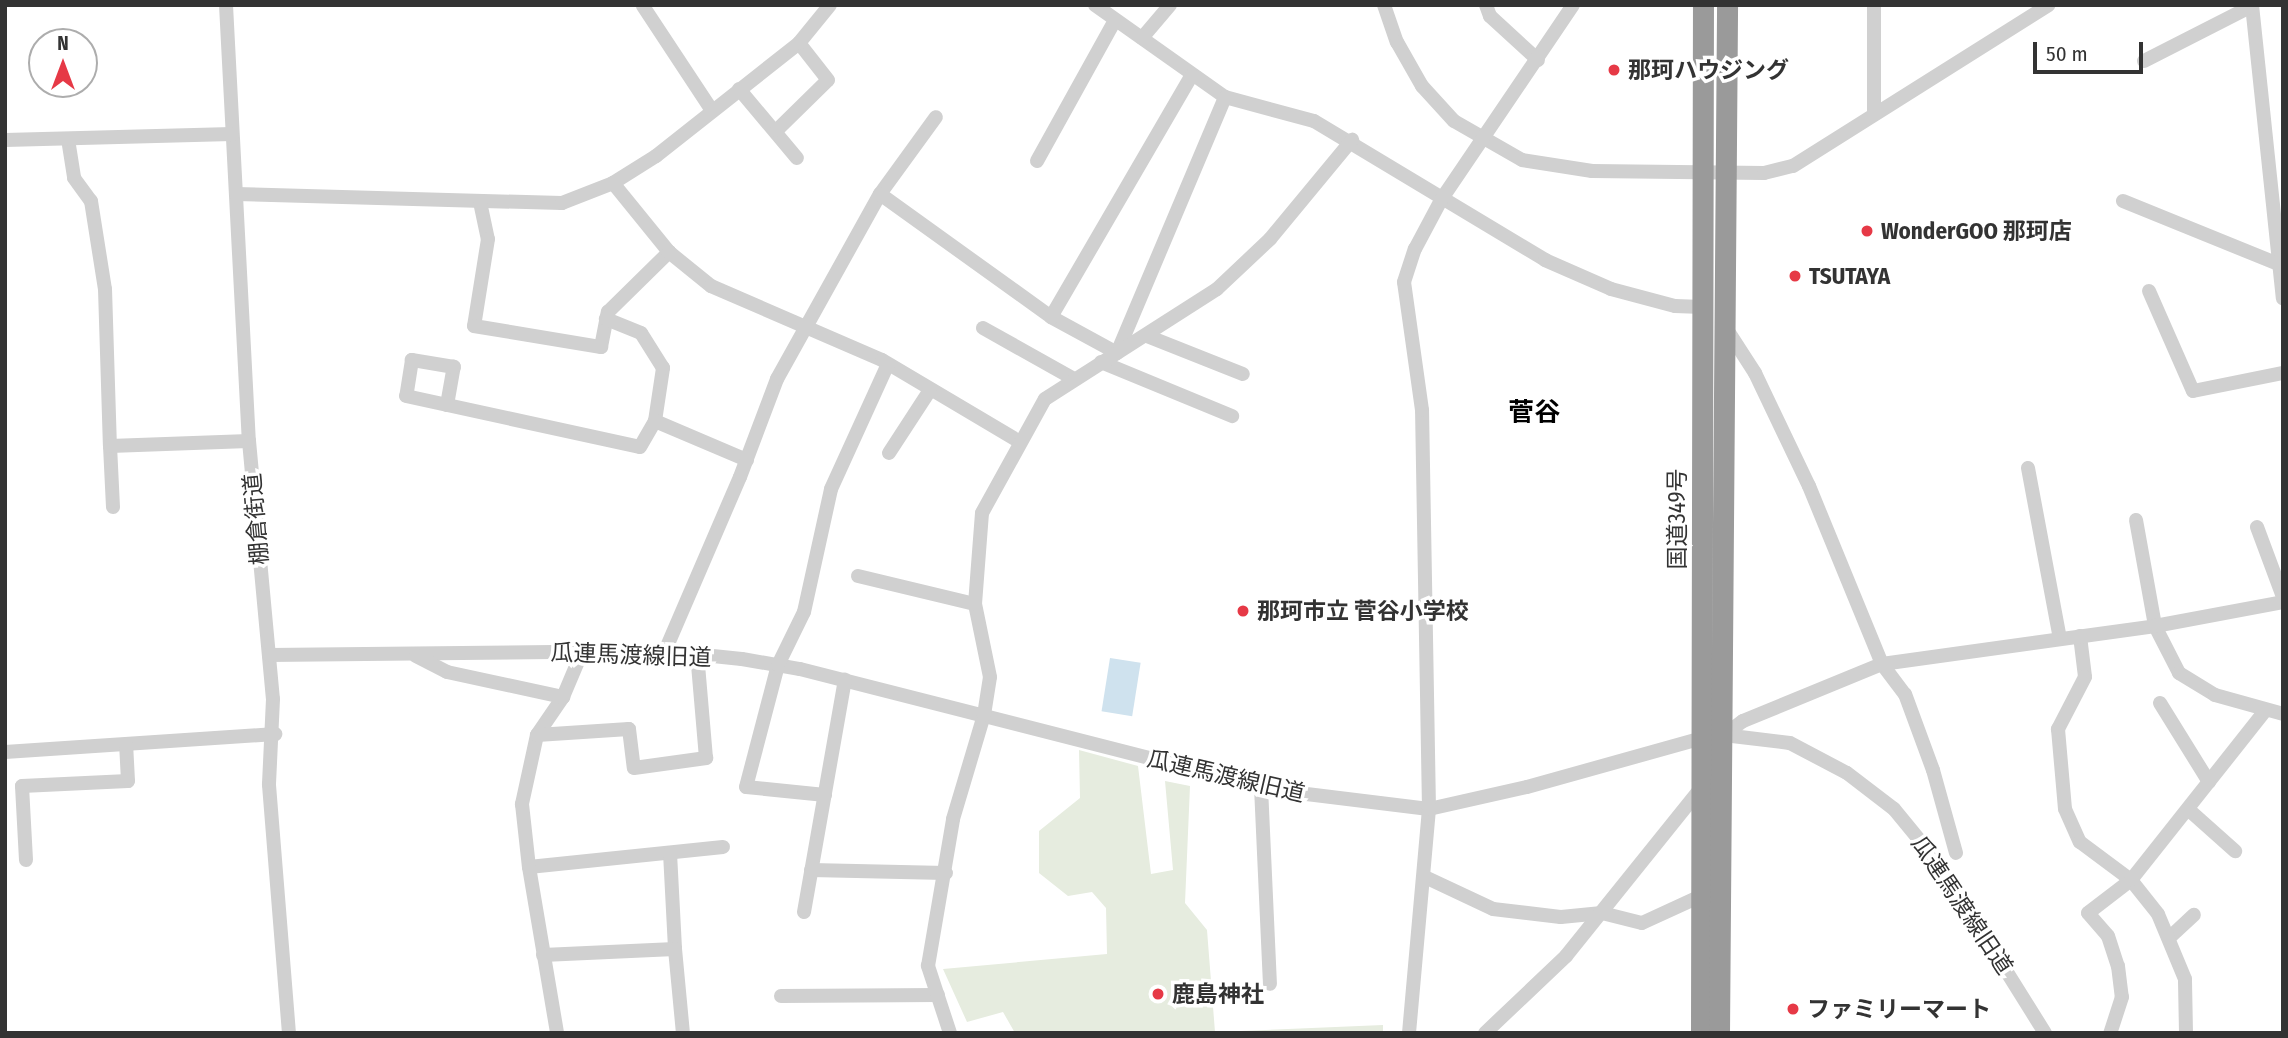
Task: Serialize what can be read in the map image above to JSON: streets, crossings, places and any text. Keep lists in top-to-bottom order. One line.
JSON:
{"streets":{"highway":["国道349号"],"street":["棚倉街道","瓜連馬渡線旧道"]},"crossings":[["棚倉街道","瓜連馬渡線旧道"],["国道349号","瓜連馬渡線旧道"]],"districts":["菅谷"],"places":["那珂ハウジング","WonderGOO 那珂店","TSUTAYA","那珂市立 菅谷小学校","鹿島神社","ファミリーマート"],"scale_bar":"50 m","north":"top"}
